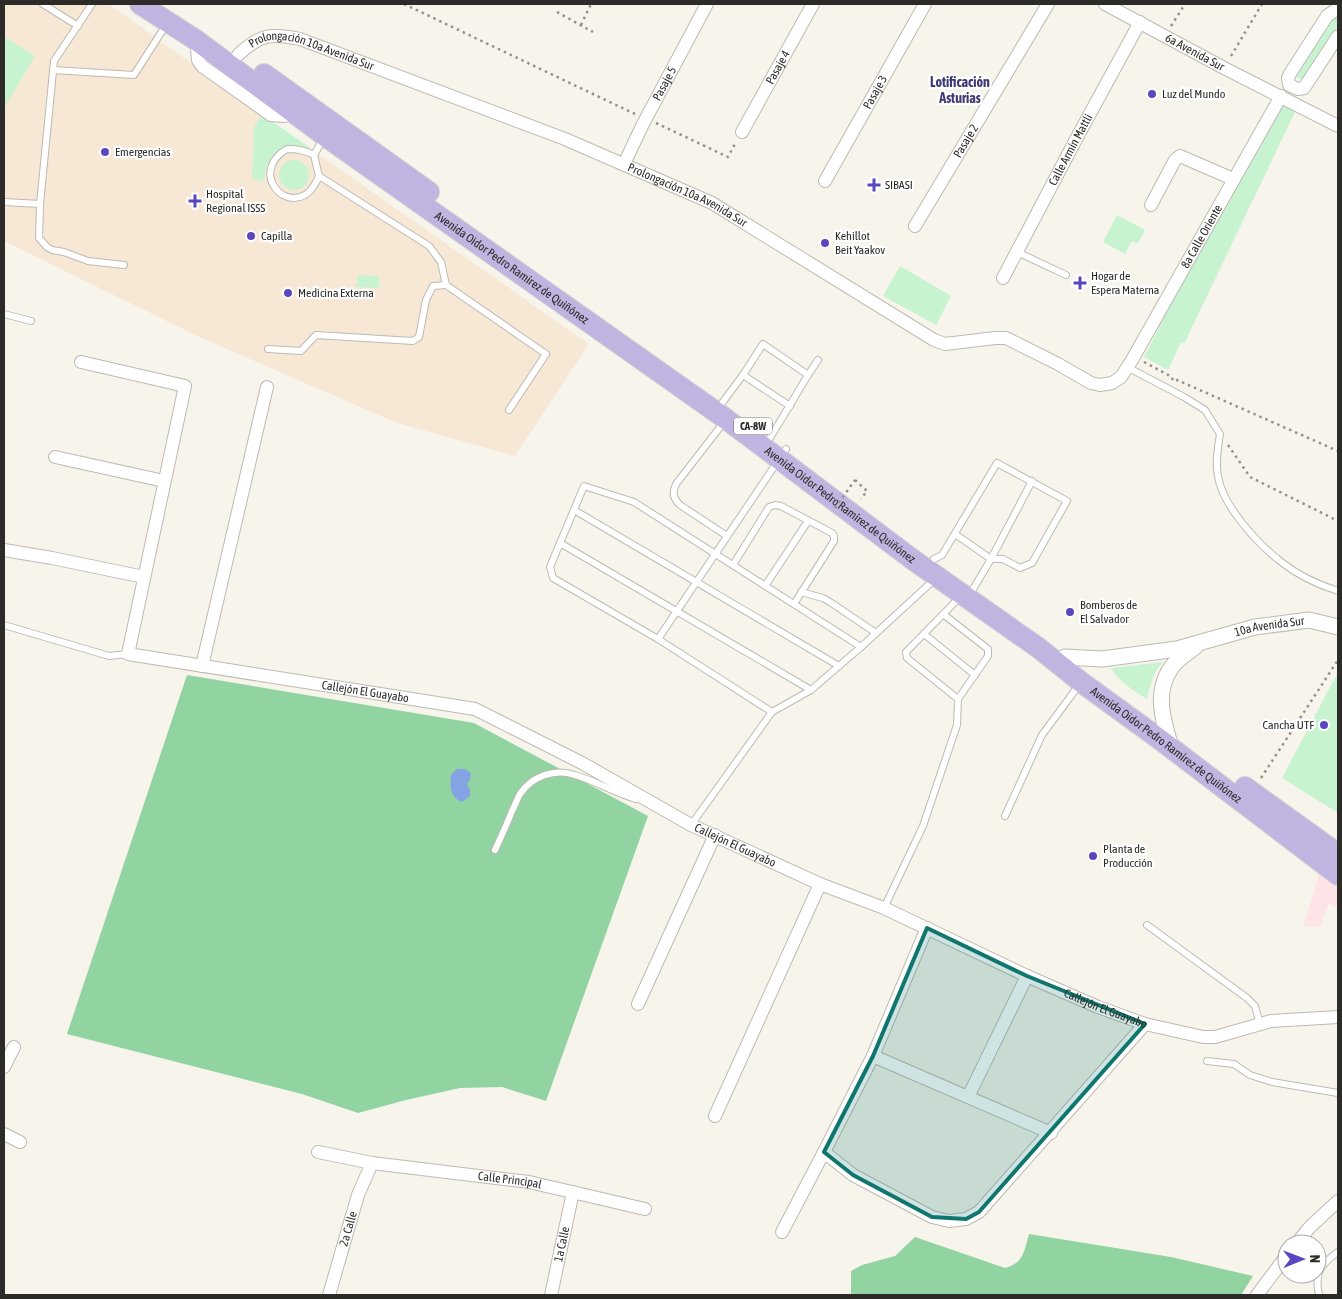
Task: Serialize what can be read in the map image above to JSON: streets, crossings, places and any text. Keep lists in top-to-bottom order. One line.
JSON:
{"streets":{"main road":["Avenida Oidor Pedro Ramírez de Quiñónez","CA-8W"],"street":["6a Avenida Sur","Prolongación 10a Avenida Sur","Pasaje 4","Pasaje 5","Pasaje 3","Pasaje 2","Calle Armín Mattli","8a Calle Oriente","10a Avenida Sur","Callejón El Guayabo","Calle Principal","2a Calle","1a Calle"]},"crossings":[["6a Avenida Sur","Calle Armín Mattli"],["6a Avenida Sur","8a Calle Oriente"],["Prolongación 10a Avenida Sur","Pasaje 5"],["Prolongación 10a Avenida Sur","8a Calle Oriente"],["Prolongación 10a Avenida Sur","Avenida Oidor Pedro Ramírez de Quiñónez"],["Avenida Oidor Pedro Ramírez de Quiñónez","10a Avenida Sur"],["Calle Principal","2a Calle"],["Calle Principal","1a Calle"]],"districts":["Lotificación Asturias"],"places":{"other":["Luz del Mundo","Emergencias","Capilla","Kehillot Beit Yaakov","Medicina Externa","Bomberos de El Salvador","Cancha UTF","Planta de Producción"],"health":["SIBASI","Hospital Regional ISSS","Hogar de Espera Materna"]},"north":"right"}
